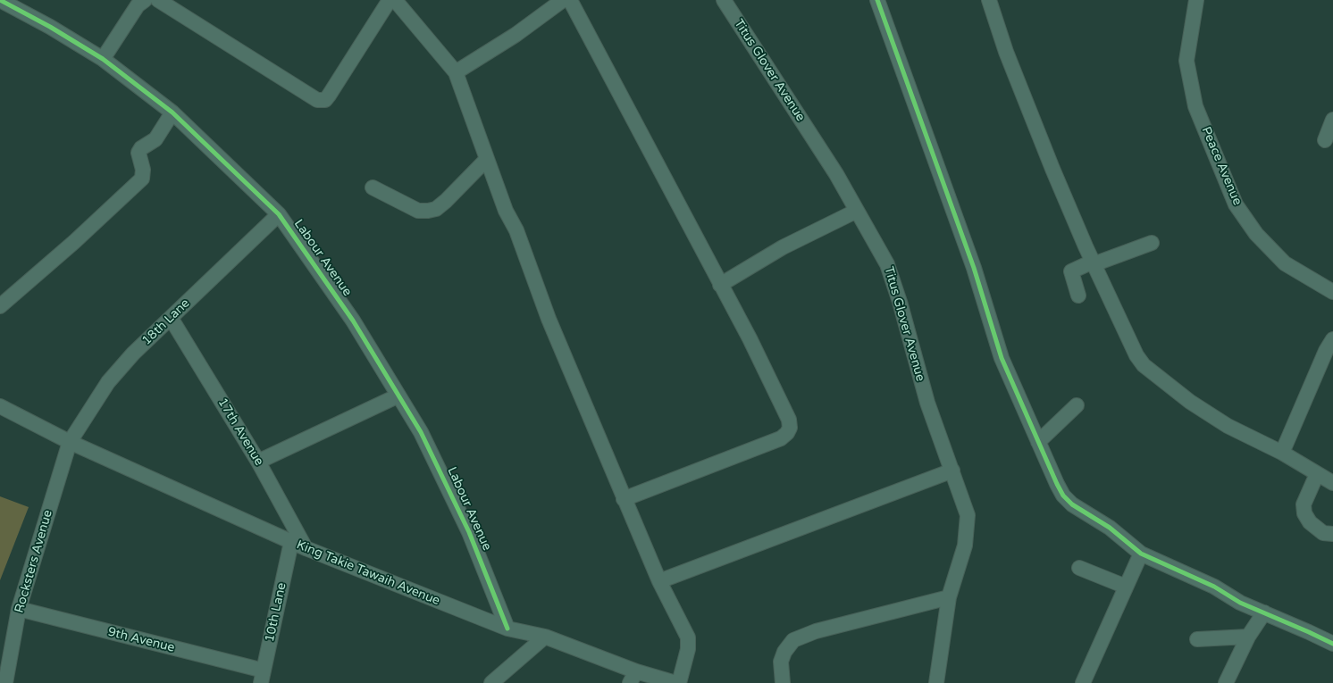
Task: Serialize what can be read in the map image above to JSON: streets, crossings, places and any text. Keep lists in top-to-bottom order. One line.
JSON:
{"streets":{"street":["Titus Glover Avenue","Peace Avenue","Labour Avenue","18th Lane","17th Avenue","Rocksters Avenue","King Takie Tawaih Avenue","10th Lane","9th Avenue"]},"crossings":[["Labour Avenue","18th Lane"],["Labour Avenue","King Takie Tawaih Avenue"],["18th Lane","17th Avenue"],["18th Lane","Rocksters Avenue"],["18th Lane","King Takie Tawaih Avenue"],["17th Avenue","King Takie Tawaih Avenue"],["Rocksters Avenue","King Takie Tawaih Avenue"],["Rocksters Avenue","9th Avenue"],["King Takie Tawaih Avenue","10th Lane"],["10th Lane","9th Avenue"]]}
